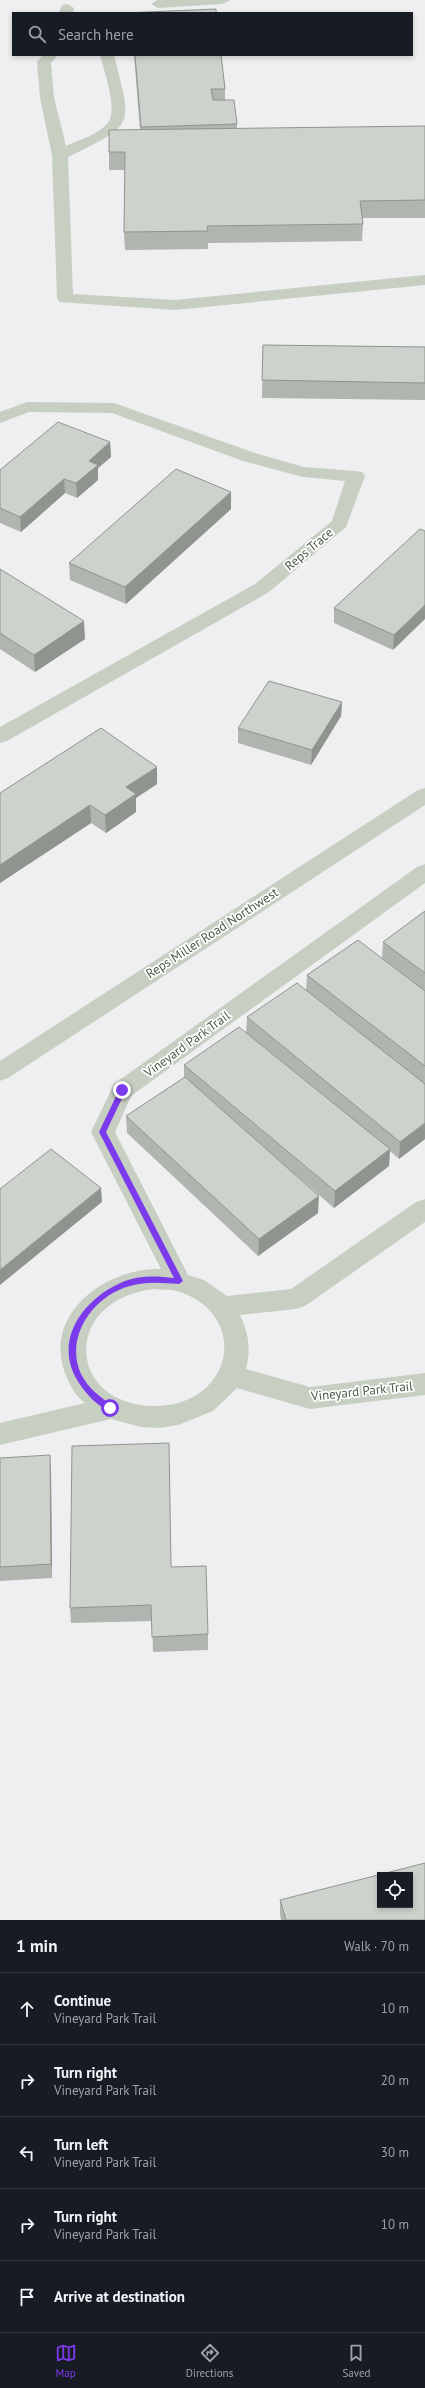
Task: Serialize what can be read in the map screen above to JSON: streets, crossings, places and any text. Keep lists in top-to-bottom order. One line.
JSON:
{"streets":{"street":["Reps Trace","Reps Miller Road Northwest","Vineyard Park Trail"]},"page":{"search":"Search here","heading":["1 min","Walk · 70 m"],"list":[["Continue","Vineyard Park Trail","10 m"],["Turn right","Vineyard Park Trail","20 m"],["Turn left","Vineyard Park Trail","30 m"],["Turn right","Vineyard Park Trail","10 m"],"Arrive at destination"],"nav":["Map","Directions","Saved"]}}
